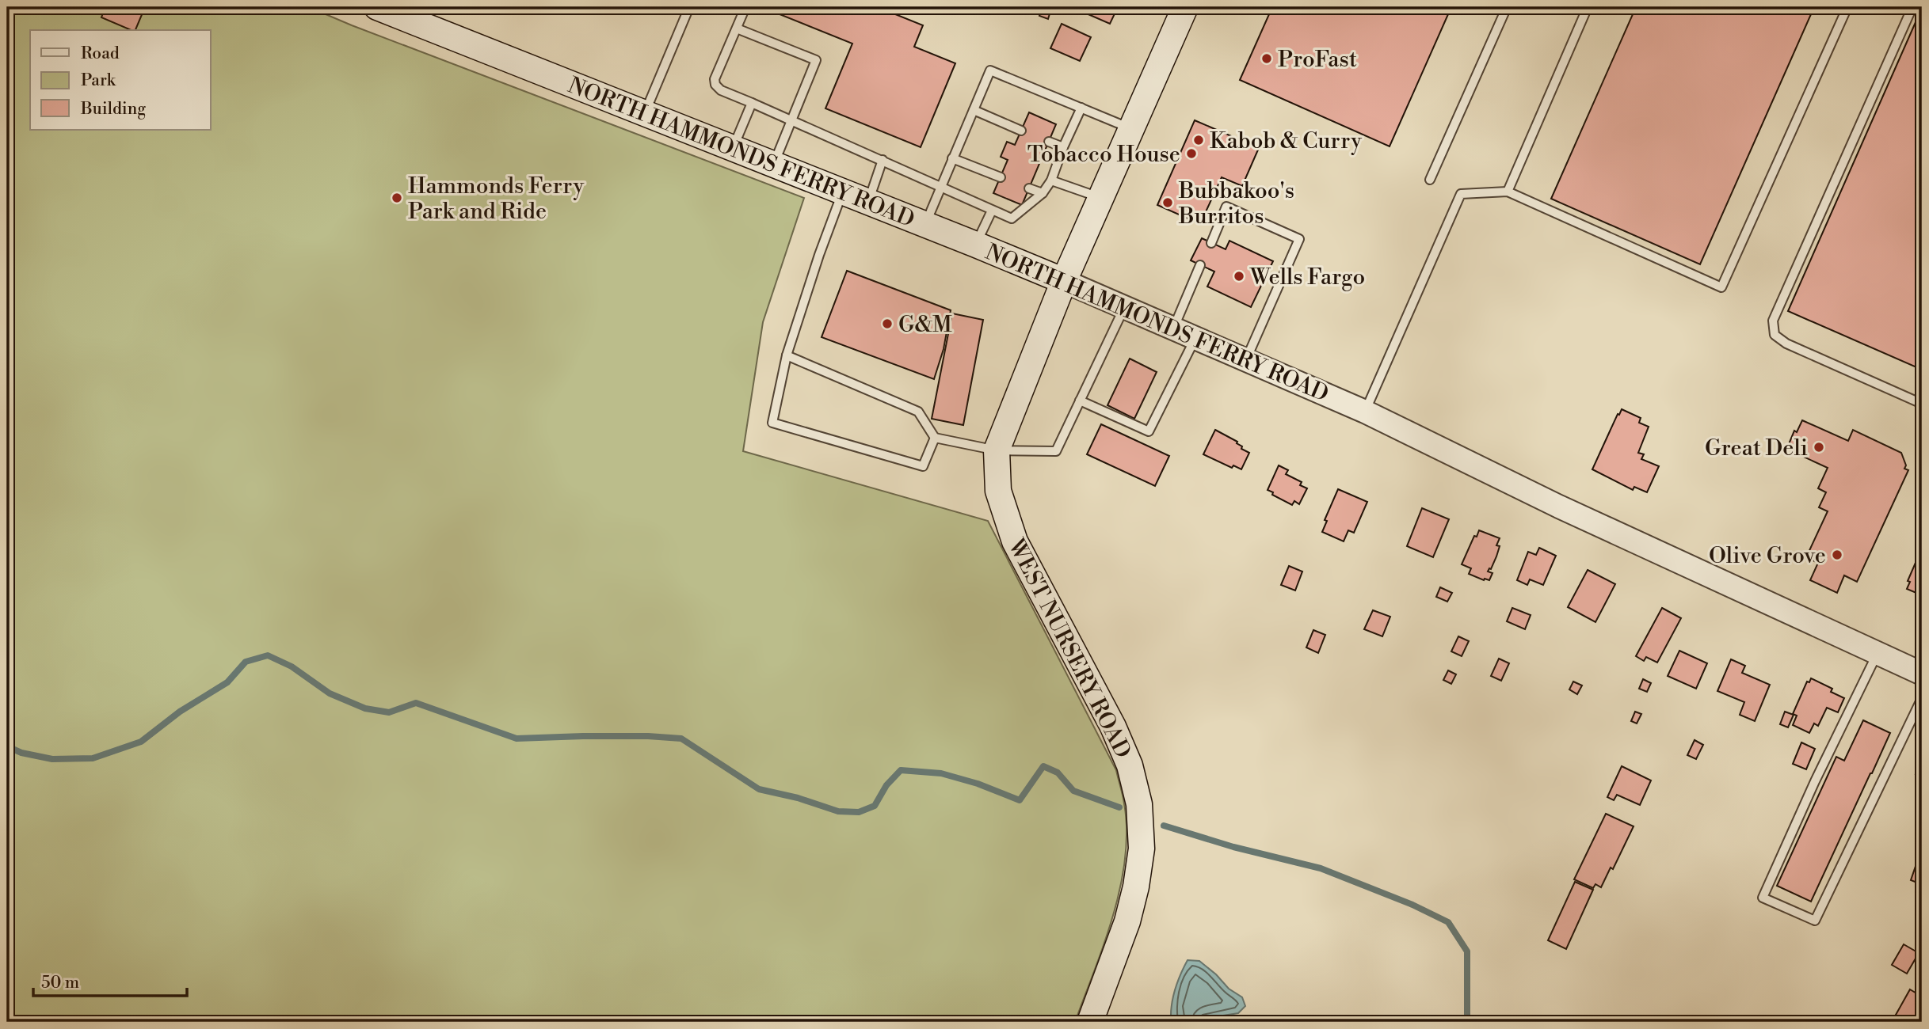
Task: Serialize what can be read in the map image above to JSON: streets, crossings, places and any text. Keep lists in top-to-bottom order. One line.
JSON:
{"streets":{"main road":["NORTH HAMMONDS FERRY ROAD","WEST NURSERY ROAD"]},"crossings":[["NORTH HAMMONDS FERRY ROAD","WEST NURSERY ROAD"]],"places":["ProFast","Kabob & Curry","Tobacco House","Hammonds Ferry Park and Ride","Bubbakoo's Burritos","Wells Fargo","G&M","Great Deli","Olive Grove"],"legend":["Road","Park","Building"],"scale_bar":"50 m"}
